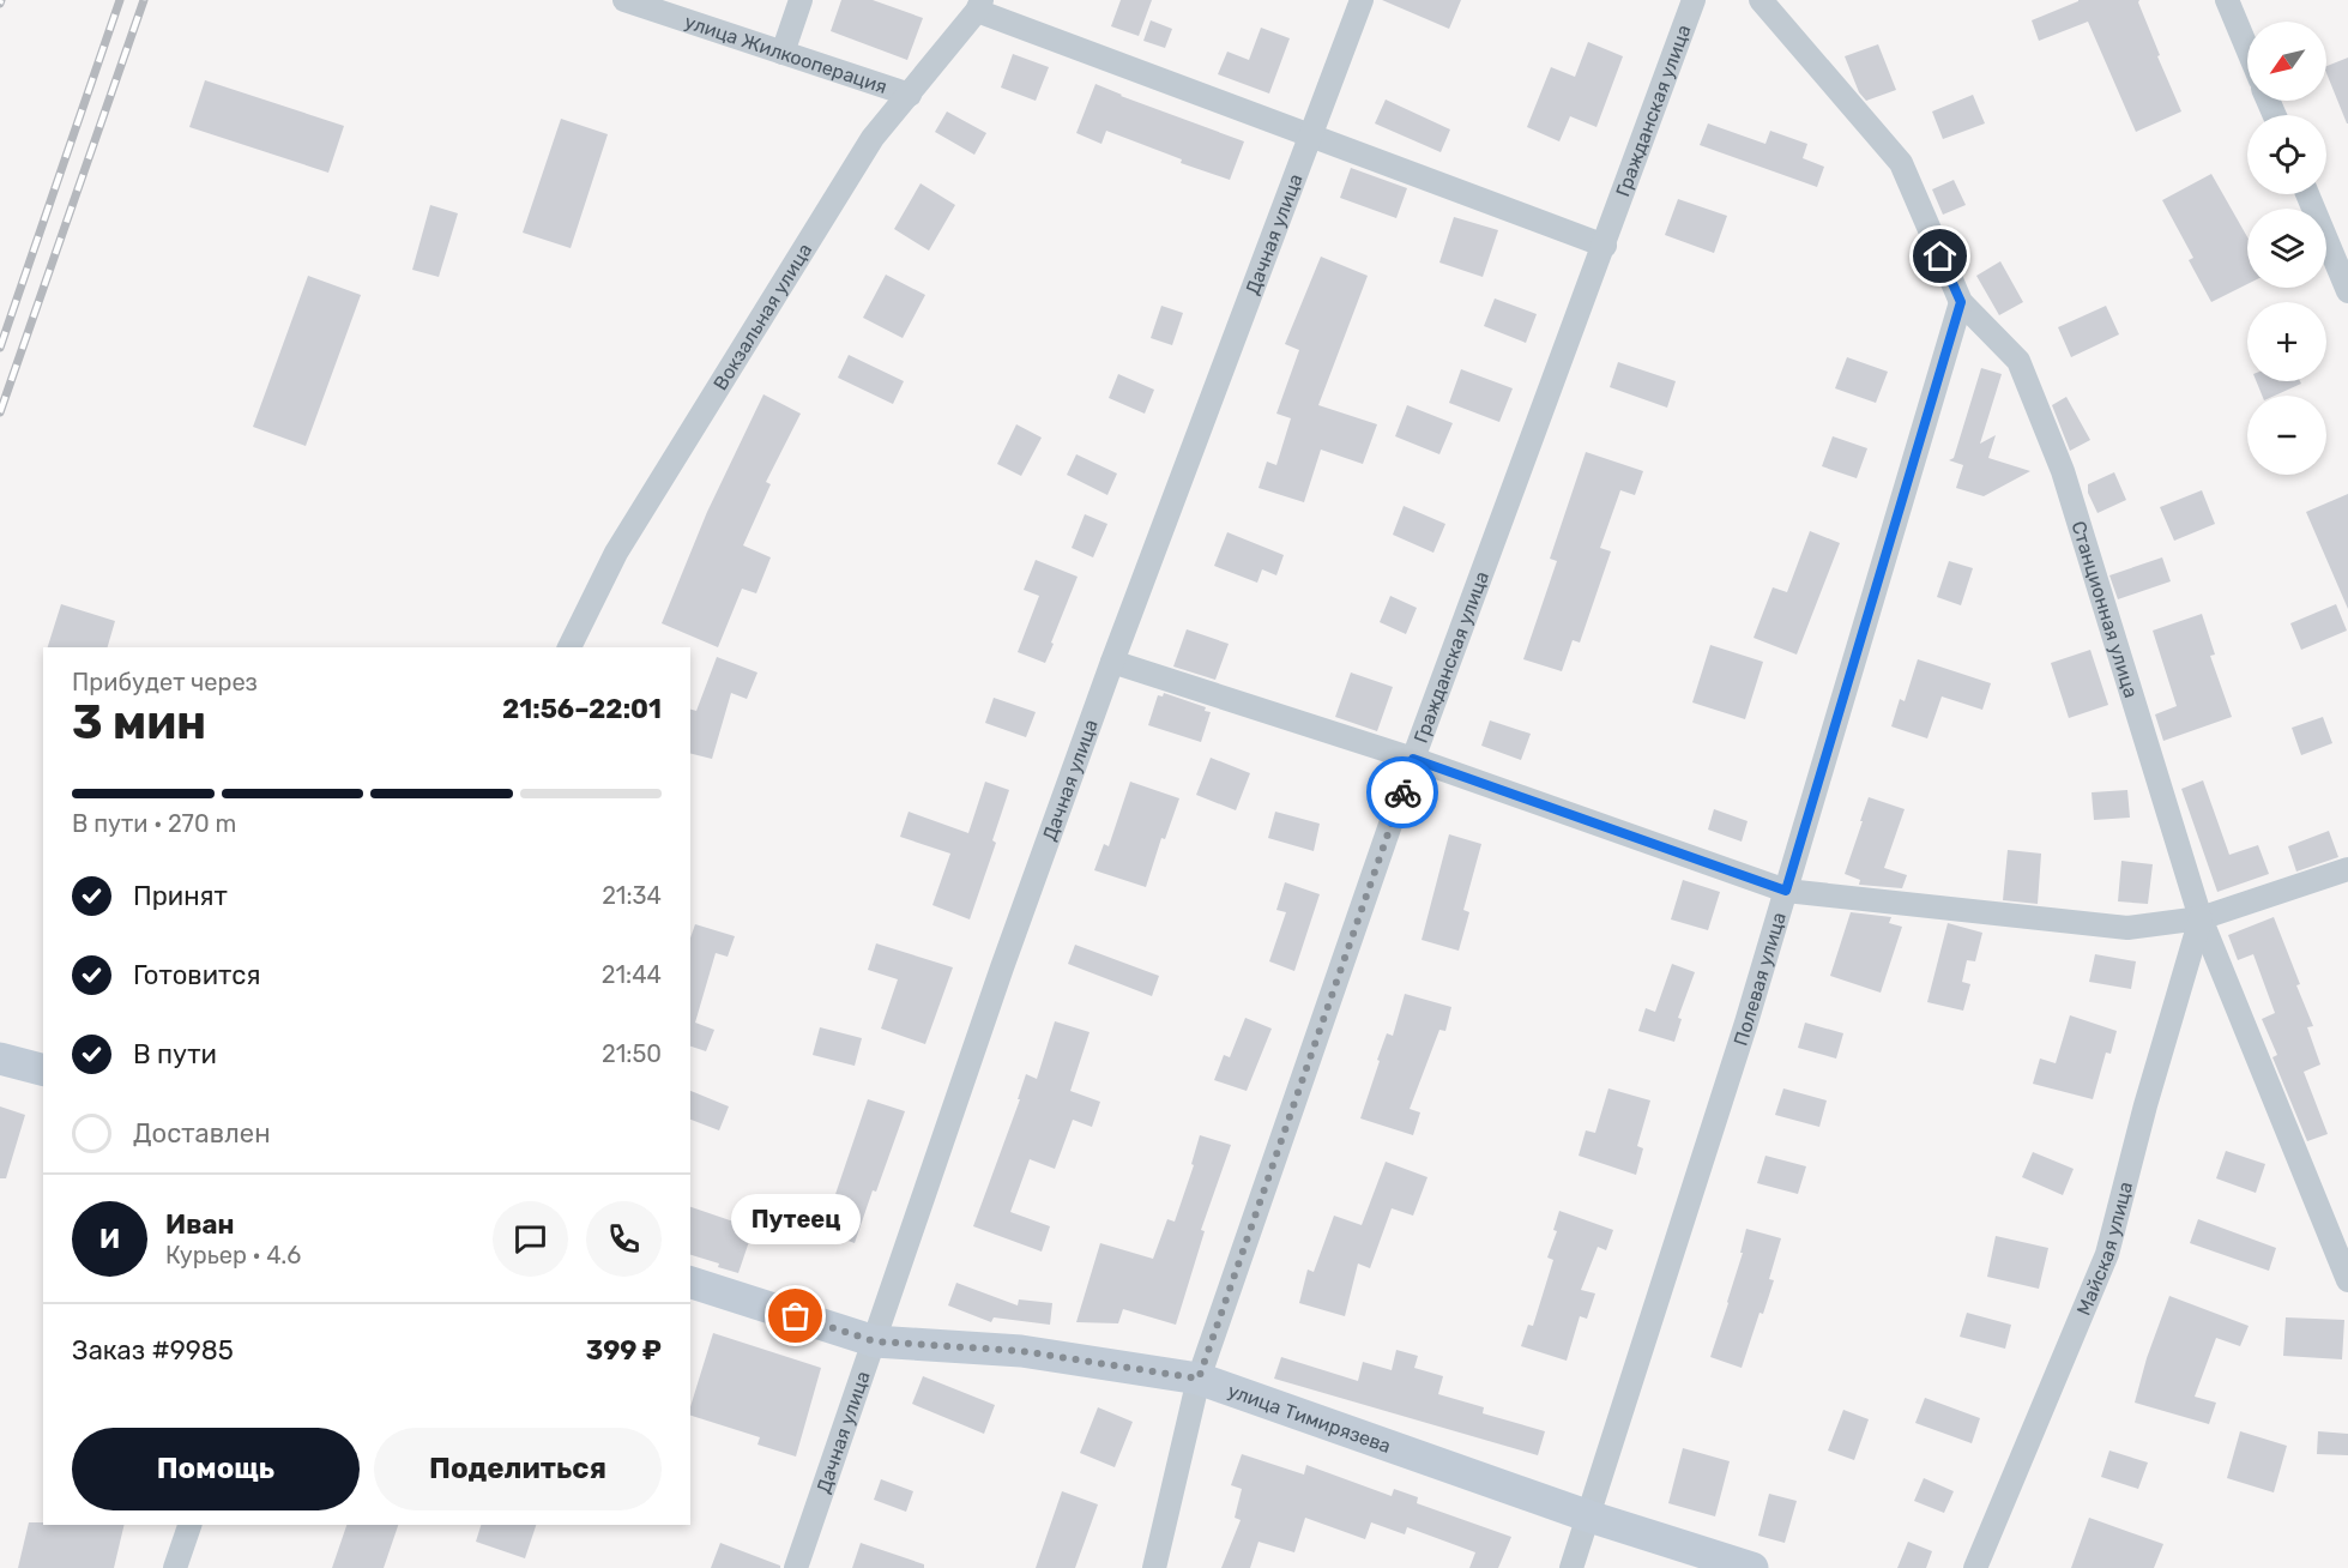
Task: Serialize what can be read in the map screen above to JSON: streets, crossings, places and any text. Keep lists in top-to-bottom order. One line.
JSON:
{"streets":{"main road":["улица Тимирязева"],"street":["улица Жилкооперация","Гражданская улица","Дачная улица","Вокзальная улица","Станционная улица","Полевая улица","Майская улица"]},"crossings":[["улица Жилкооперация","Вокзальная улица"],["Гражданская улица","улица Тимирязева"],["Дачная улица","улица Тимирязева"],["Станционная улица","Полевая улица"],["Станционная улица","Майская улица"],["Полевая улица","улица Тимирязева"]],"places":["Путеец"],"north":"bottom left","page":{"map_buttons":["+","−"],"heading":["3 мин","Прибудет через","21:56–22:01"],"panel":["Иван","Курьер · 4.6","Заказ #9985","399 ₽"],"bar":"В пути · 270 m","list":[["Принят","21:34"],["Готовится","21:44"],["В пути","21:50"],"Доставлен"],"bubble":"Путеец","round":"И","buttons":["Помощь","Поделиться"]}}
